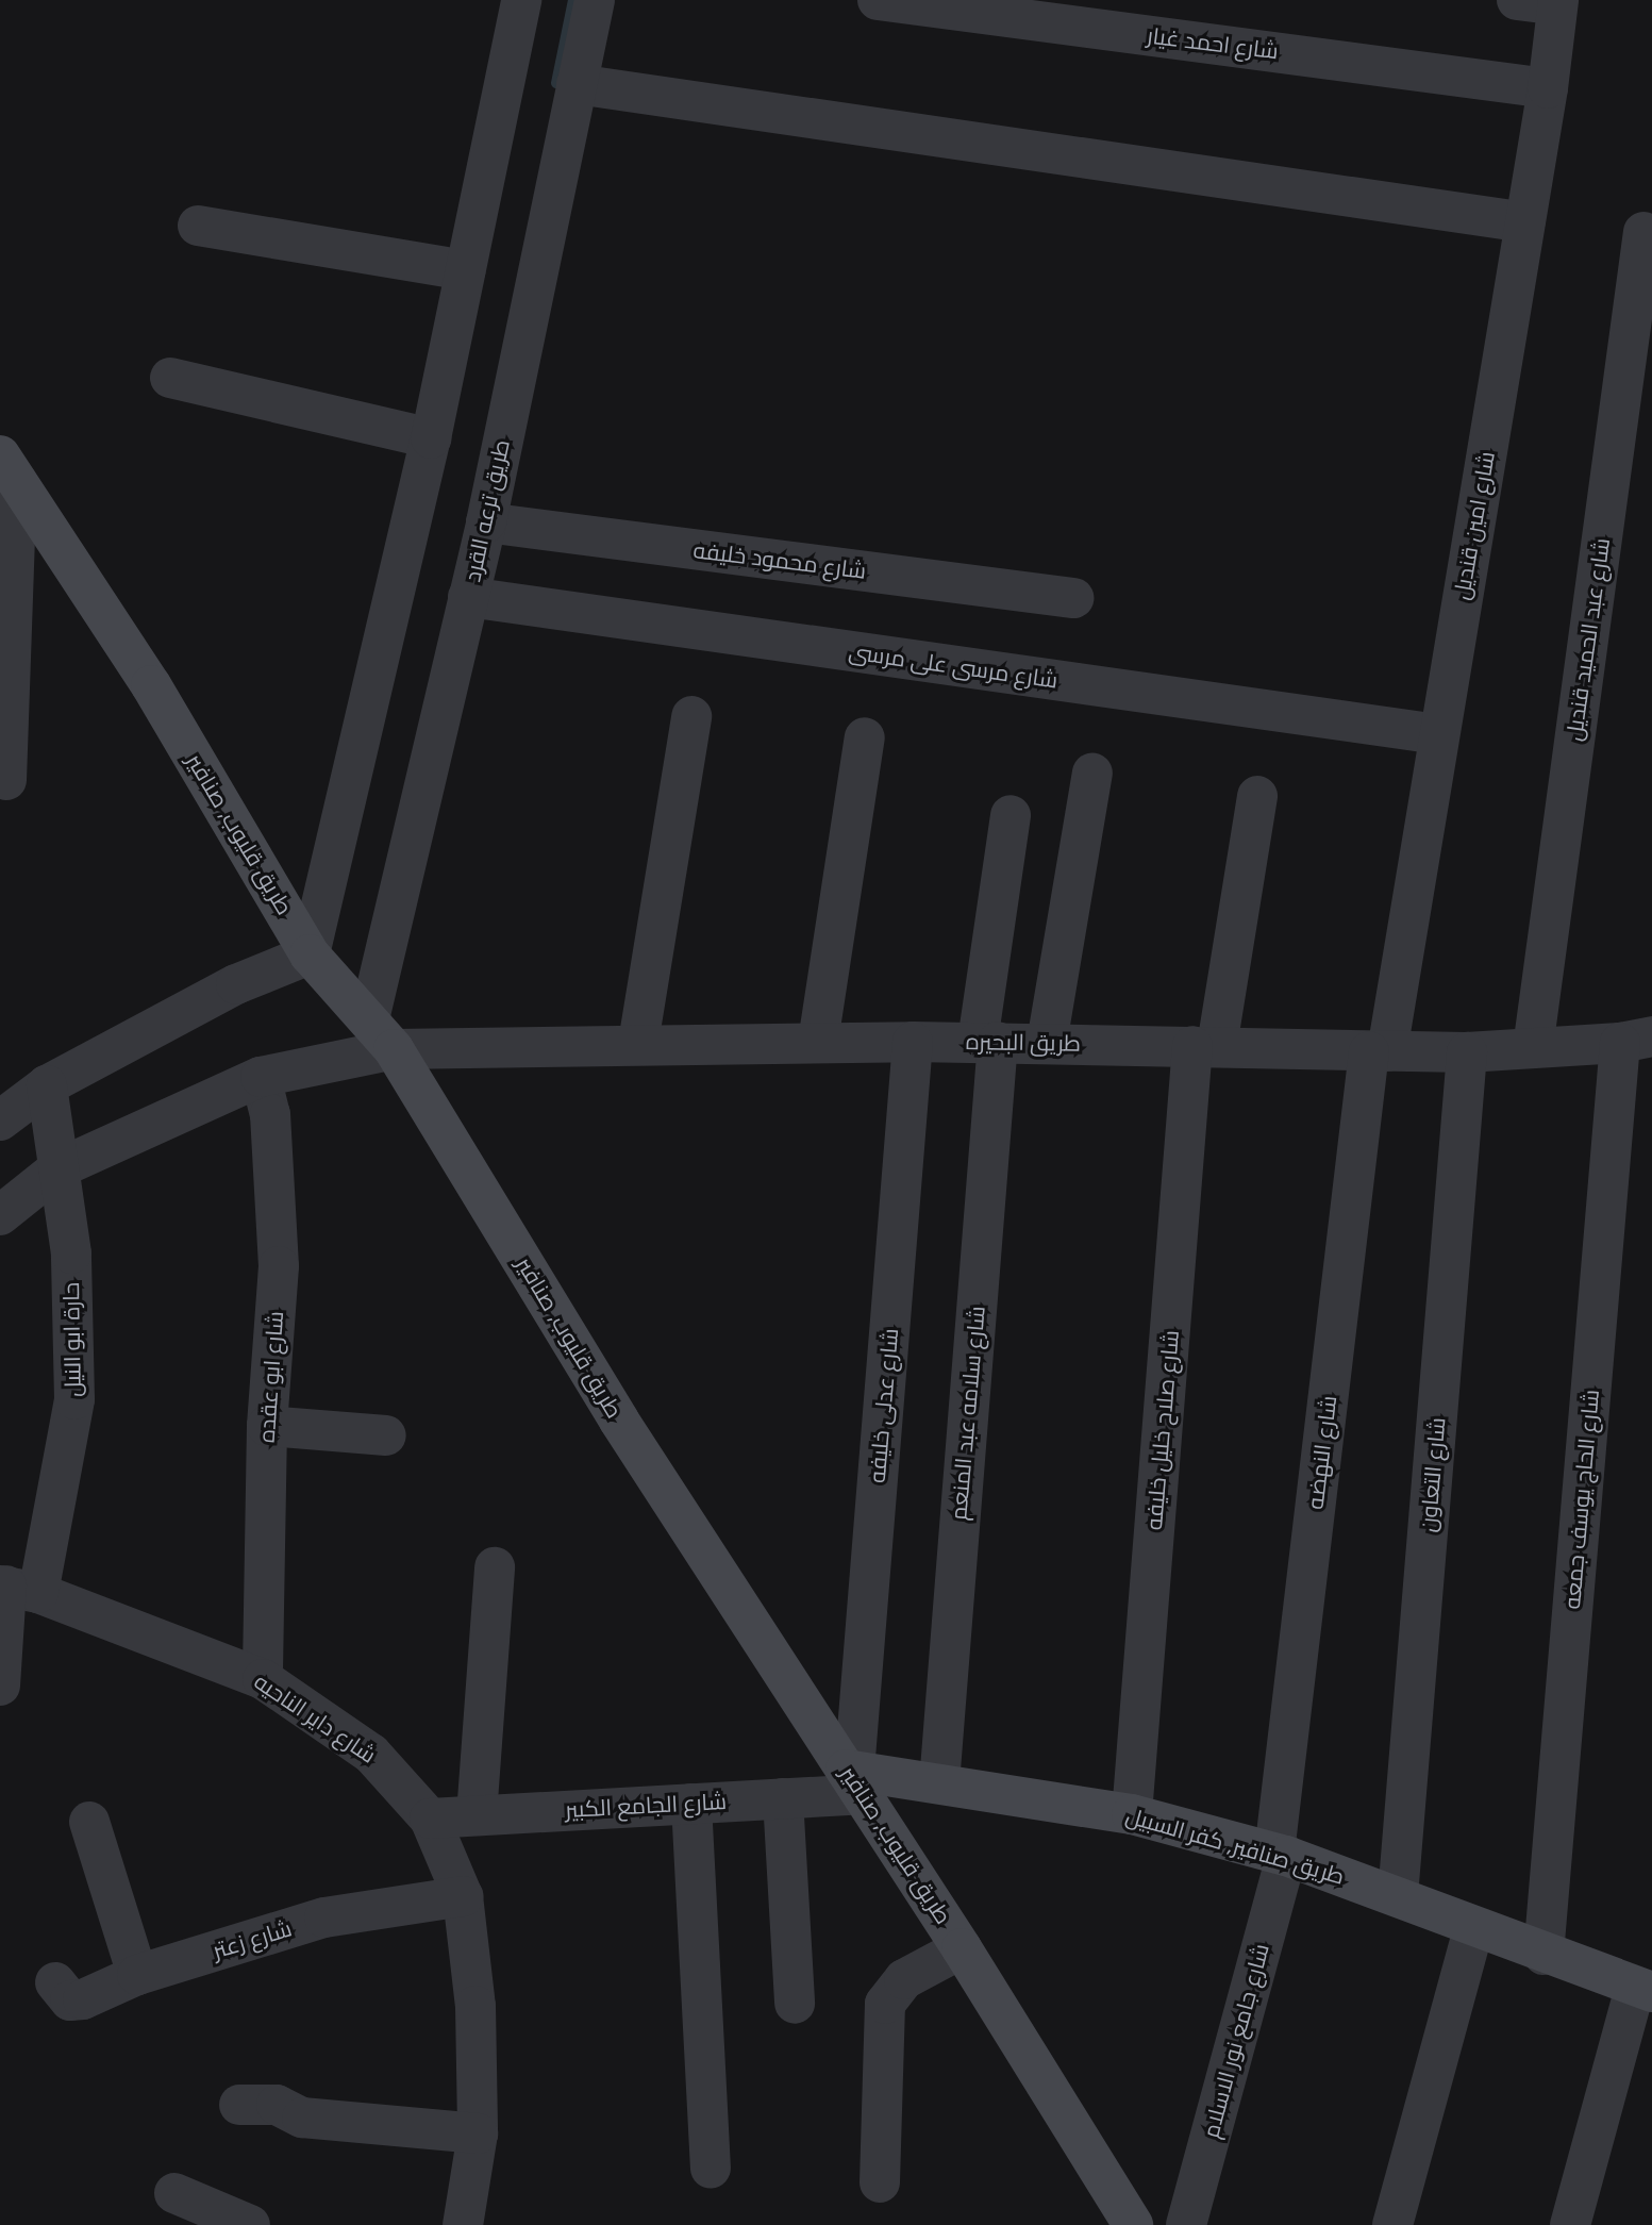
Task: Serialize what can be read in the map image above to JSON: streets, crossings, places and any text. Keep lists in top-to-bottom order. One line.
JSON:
{"streets":{"street":["شارع احمد غيار","طريق ترعه القرد","شارع امين قنديل","شارع محمود خليفه","شارع عبد الحميد قنديل","شارع مرسى على مرسى","طريق قليوب, صنافير","طريق البحيره","حارة ابو النيل","شارع ابو عقده","شارع عدلى خليفه","شارع سلامه عبد المنعم","شارع صلاح خليل خليفه","شارع النهضه","شارع التعاون","شارع الحاج يوسف جمعه","شارع داير الناحيه","شارع الجامع الكبير","طريق صنافير, كفر السبيل","شارع زعتر","شارع جامع نور الاسلام"]},"crossings":[["شارع احمد غيار","شارع امين قنديل"],["طريق ترعه القرد","شارع محمود خليفه"],["طريق ترعه القرد","شارع مرسى على مرسى"],["طريق ترعه القرد","طريق قليوب, صنافير"],["طريق ترعه القرد","طريق البحيره"],["شارع امين قنديل","شارع مرسى على مرسى"],["شارع امين قنديل","طريق البحيره"],["شارع امين قنديل","شارع النهضه"],["شارع عبد الحميد قنديل","طريق البحيره"],["طريق قليوب, صنافير","طريق البحيره"],["طريق قليوب, صنافير","شارع عدلى خليفه"],["طريق قليوب, صنافير","شارع الجامع الكبير"],["طريق قليوب, صنافير","طريق صنافير, كفر السبيل"],["طريق البحيره","حارة ابو النيل"],["طريق البحيره","شارع ابو عقده"],["طريق البحيره","شارع عدلى خليفه"],["طريق البحيره","شارع سلامه عبد المنعم"],["طريق البحيره","شارع صلاح خليل خليفه"],["طريق البحيره","شارع النهضه"],["طريق البحيره","شارع التعاون"],["طريق البحيره","شارع الحاج يوسف جمعه"],["حارة ابو النيل","شارع داير الناحيه"],["شارع ابو عقده","شارع داير الناحيه"],["شارع عدلى خليفه","شارع الجامع الكبير"],["شارع عدلى خليفه","طريق صنافير, كفر السبيل"],["شارع سلامه عبد المنعم","طريق صنافير, كفر السبيل"],["شارع صلاح خليل خليفه","طريق صنافير, كفر السبيل"],["شارع النهضه","طريق صنافير, كفر السبيل"],["شارع النهضه","شارع جامع نور الاسلام"],["شارع التعاون","طريق صنافير, كفر السبيل"],["شارع الحاج يوسف جمعه","طريق صنافير, كفر السبيل"],["شارع داير الناحيه","شارع الجامع الكبير"],["شارع داير الناحيه","شارع زعتر"],["شارع الجامع الكبير","طريق صنافير, كفر السبيل"],["طريق صنافير, كفر السبيل","شارع جامع نور الاسلام"]]}
